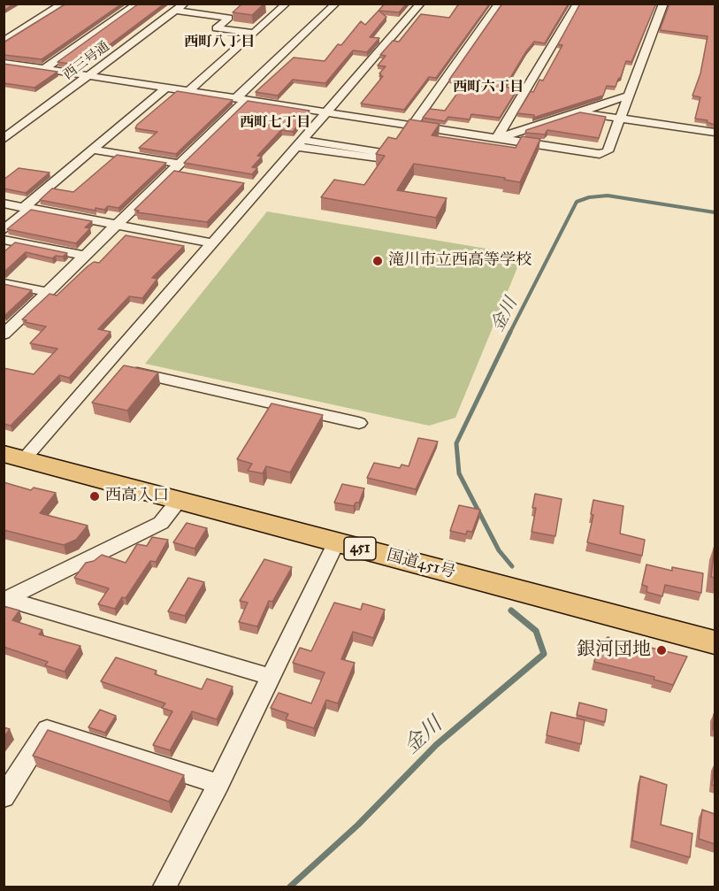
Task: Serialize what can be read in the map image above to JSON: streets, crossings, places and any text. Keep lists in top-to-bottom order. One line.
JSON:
{"streets":{"highway":["451","国道451号"],"street":["西三号通"]},"districts":["西町八丁目","西町六丁目","西町七丁目"],"water":["金川"],"places":["滝川市立西高等学校","西高入口","銀河団地"]}
